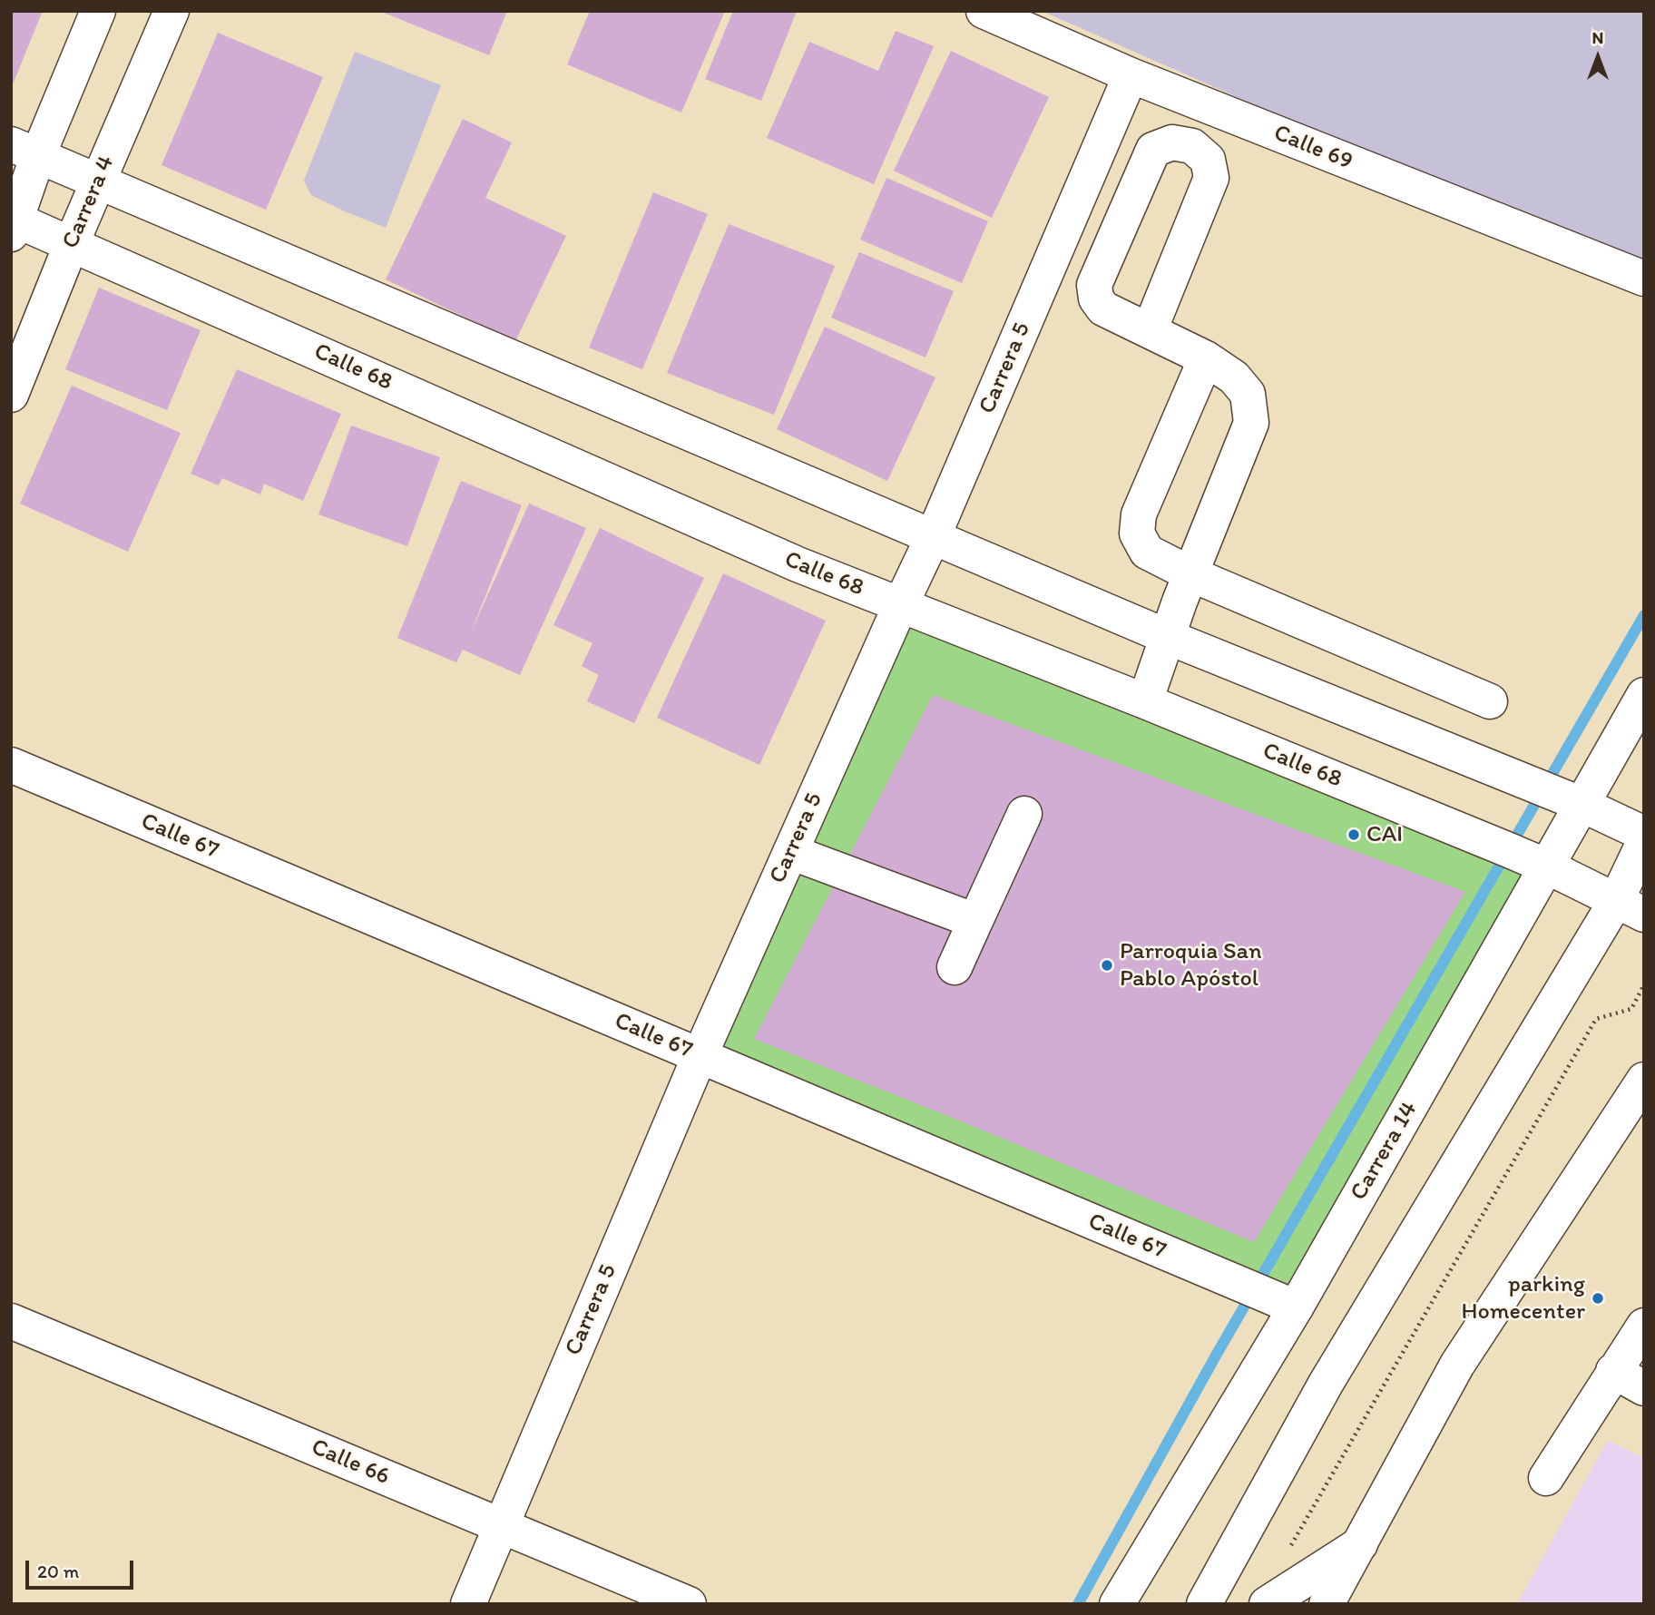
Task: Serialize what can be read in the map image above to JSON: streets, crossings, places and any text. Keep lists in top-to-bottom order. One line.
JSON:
{"streets":{"street":["Calle 69","Carrera 4","Calle 68","Carrera 5","Calle 67","Carrera 14","Calle 66"]},"crossings":[["Calle 69","Carrera 5"],["Carrera 4","Calle 68"],["Calle 68","Carrera 5"],["Calle 68","Carrera 14"],["Carrera 5","Calle 67"],["Carrera 5","Calle 66"],["Calle 67","Carrera 14"]],"places":["CAI","Parroquia San Pablo Apóstol","parking Homecenter"],"scale_bar":"20 m","north":"top"}
